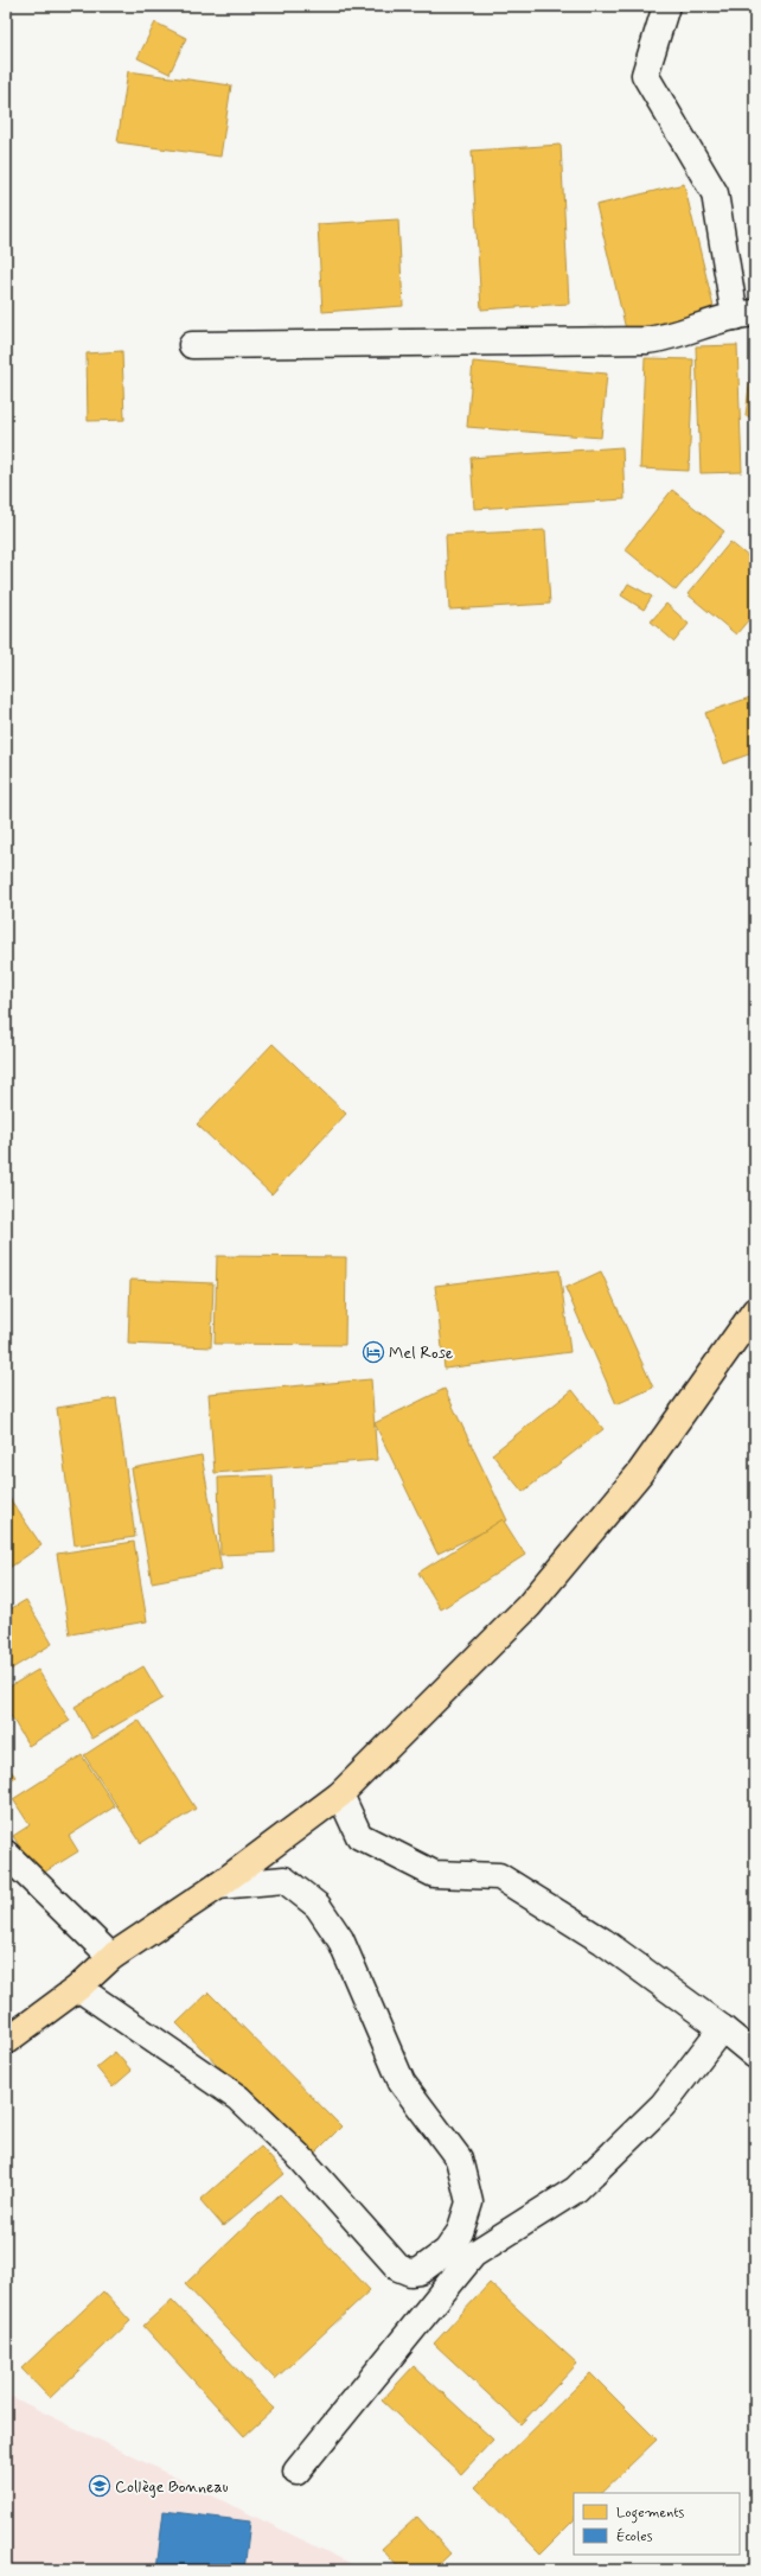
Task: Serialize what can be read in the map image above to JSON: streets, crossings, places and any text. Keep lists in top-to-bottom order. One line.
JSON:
{"places":{"hotel":["Mel Rose"],"school or university":["Collège Bonneau"]},"legend":["Logements","Écoles"]}
